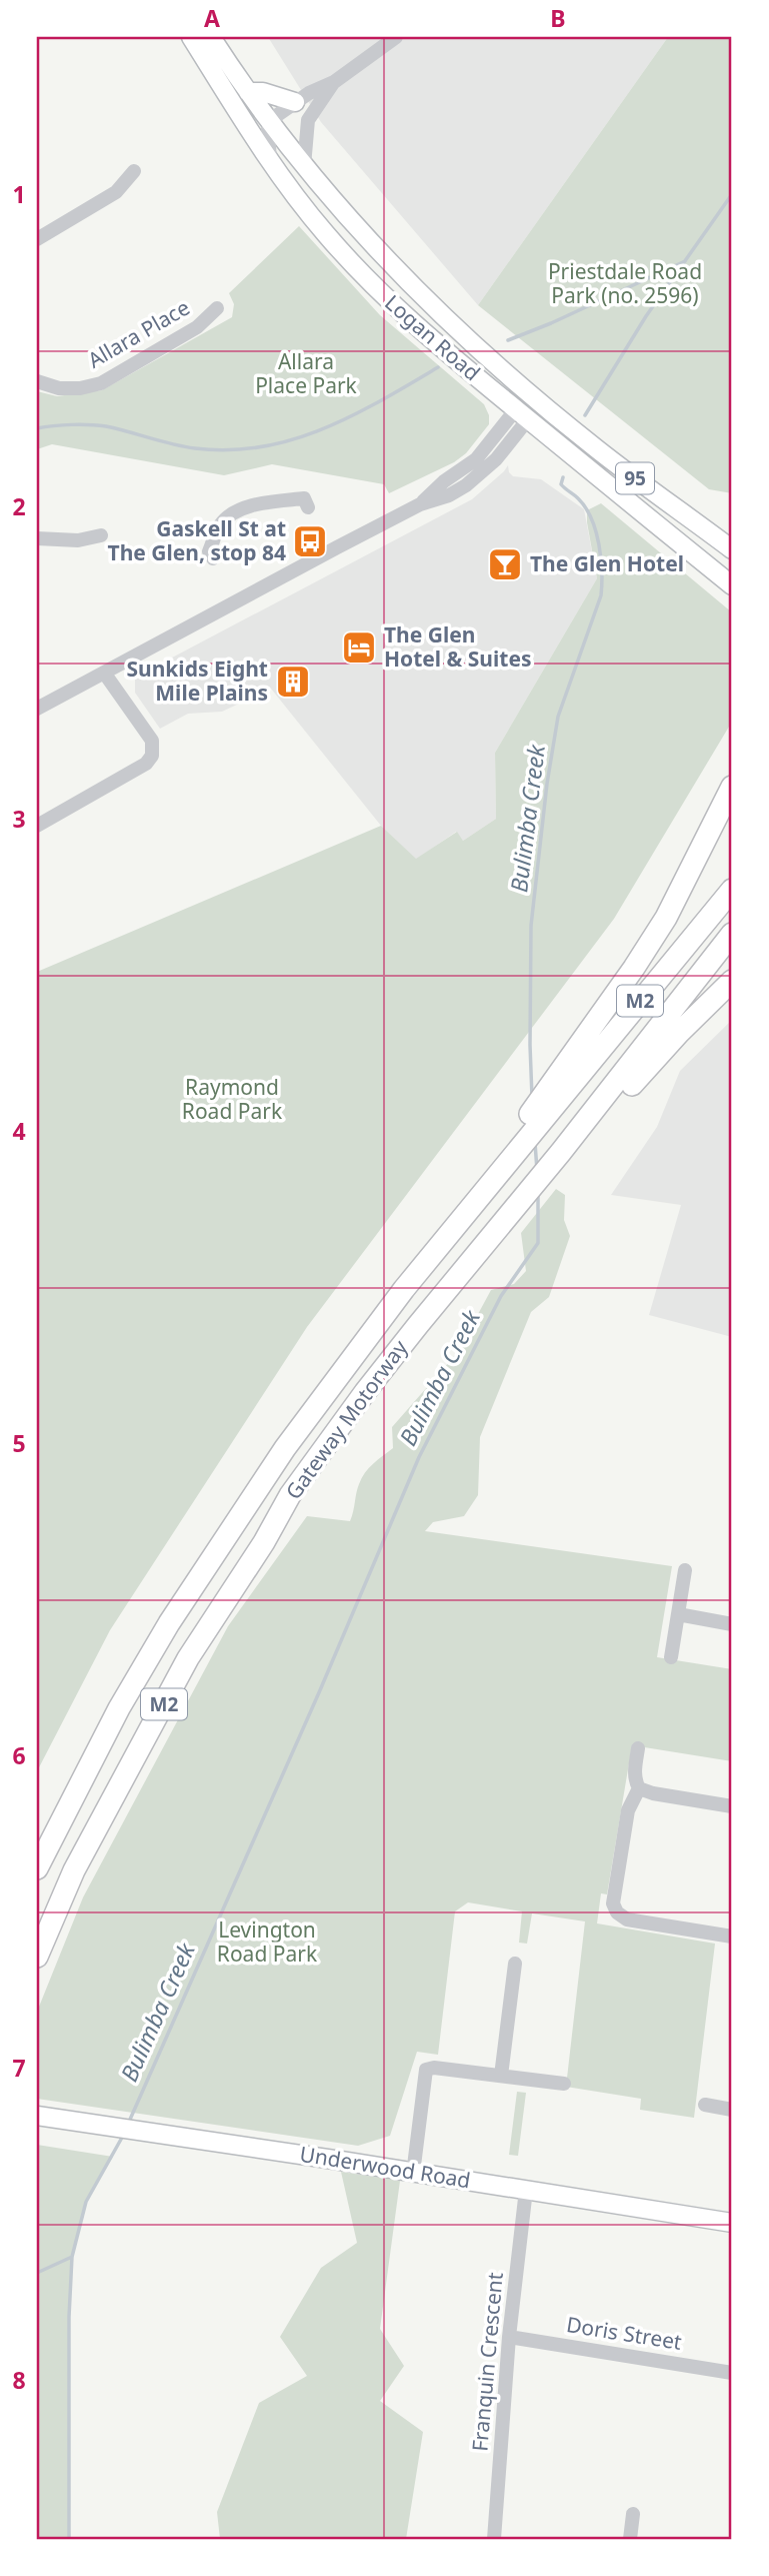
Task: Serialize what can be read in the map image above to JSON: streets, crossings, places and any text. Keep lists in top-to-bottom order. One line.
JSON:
{"streets":{"highway":["M2","Gateway Motorway"],"main road":["Logan Road","95","Underwood Road"],"street":["Allara Place","Doris Street","Franquin Crescent"]},"crossings":[["Underwood Road","Franquin Crescent"],["Doris Street","Franquin Crescent"]],"water":["Bulimba Creek"],"parks":["Priestdale Road Park (no. 2596)","Allara Place Park","Raymond Road Park","Levington Road Park"],"places":{"bus stop":["Gaskell St at The Glen, stop 84"],"bar":["The Glen Hotel"],"hotel":["The Glen Hotel & Suites"],"building":["Sunkids Eight Mile Plains"]},"grid":{"columns":["A","B"],"rows":["1","2","3","4","5","6","7","8"]}}
